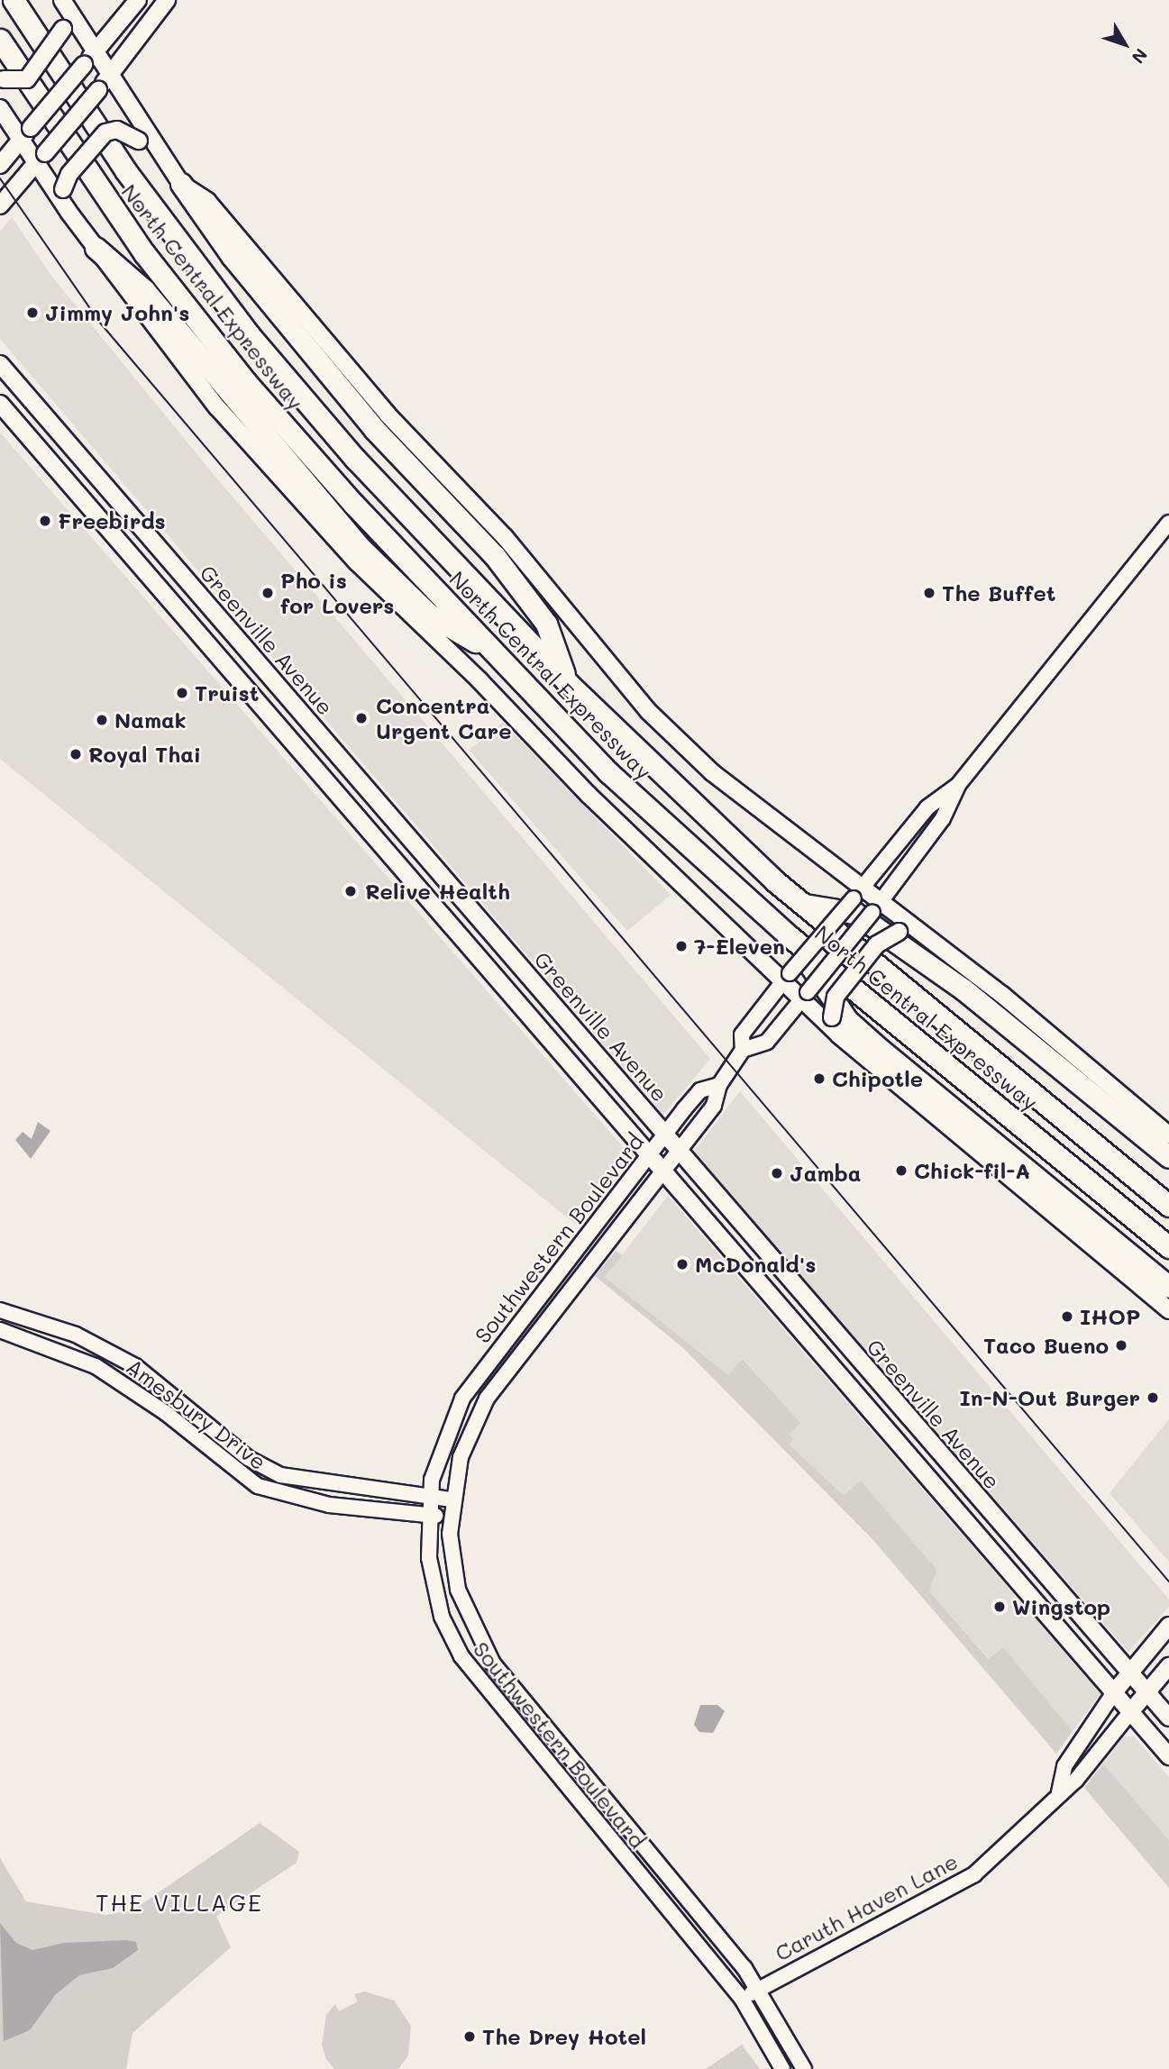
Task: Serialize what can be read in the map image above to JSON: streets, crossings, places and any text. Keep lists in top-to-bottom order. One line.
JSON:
{"streets":{"highway":["North Central Expressway"],"main road":["Greenville Avenue","Caruth Haven Lane"],"street":["Southwestern Boulevard","Amesbury Drive"]},"crossings":[["North Central Expressway","Southwestern Boulevard"],["Greenville Avenue","Southwestern Boulevard"],["Greenville Avenue","Caruth Haven Lane"],["Southwestern Boulevard","Amesbury Drive"],["Southwestern Boulevard","Caruth Haven Lane"]],"districts":["THE VILLAGE"],"places":["Jimmy John's","Freebirds","Pho is for Lovers","The Buffet","Truist","Concentra Urgent Care","Namak","Royal Thai","Relive Health","7-Eleven","Chipotle","Chick-fil-A","Jamba","McDonald's","IHOP","Taco Bueno","In-N-Out Burger","Wingstop","The Drey Hotel"],"north":"bottom right"}
